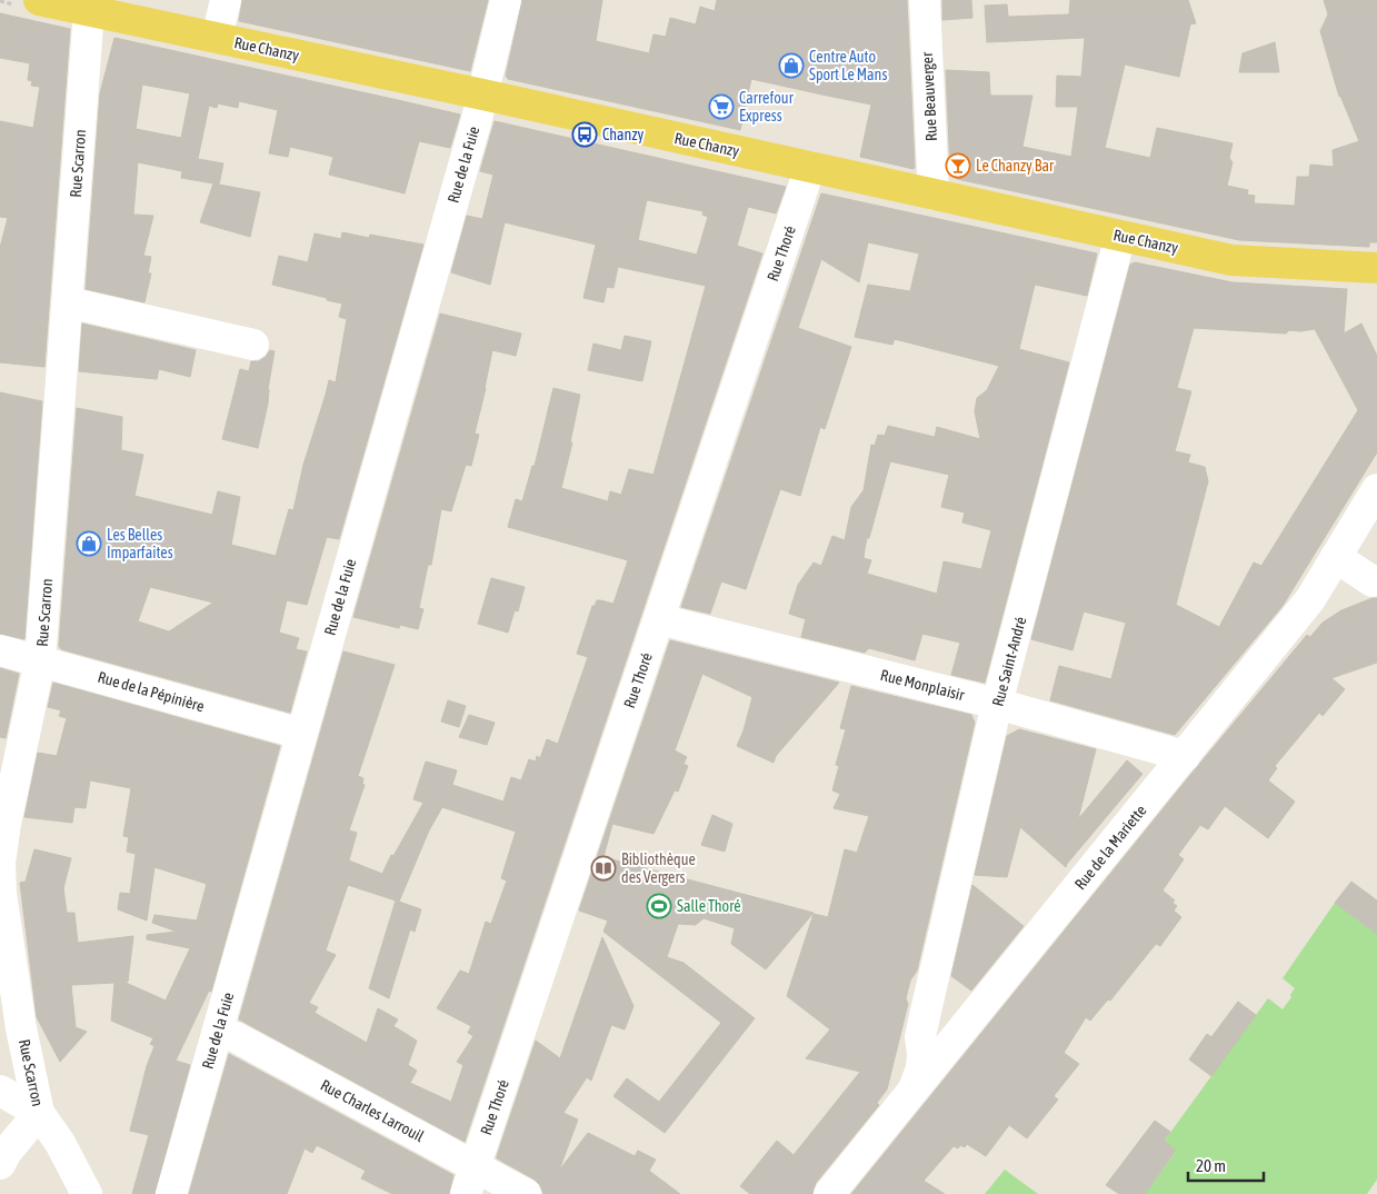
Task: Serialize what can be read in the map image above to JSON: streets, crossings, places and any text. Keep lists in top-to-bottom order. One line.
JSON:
{"streets":{"main road":["Rue Chanzy"],"street":["Rue Beauverger","Rue Scarron","Rue de la Fuie","Rue Thoré","Rue Saint-André","Rue Monplaisir","Rue de la Pépinière","Rue de la Mariette","Rue Charles Larrouil"]},"crossings":[["Rue Chanzy","Rue Beauverger"],["Rue Chanzy","Rue Scarron"],["Rue Chanzy","Rue de la Fuie"],["Rue Chanzy","Rue Thoré"],["Rue Chanzy","Rue Saint-André"],["Rue Scarron","Rue de la Pépinière"],["Rue de la Fuie","Rue de la Pépinière"],["Rue de la Fuie","Rue Charles Larrouil"],["Rue Thoré","Rue Monplaisir"],["Rue Thoré","Rue Charles Larrouil"],["Rue Saint-André","Rue Monplaisir"],["Rue Saint-André","Rue de la Mariette"],["Rue Monplaisir","Rue de la Mariette"]],"places":{"shop":["Centre Auto Sport Le Mans","Les Belles Imparfaites"],"supermarket":["Carrefour Express"],"bus stop":["Chanzy"],"bar":["Le Chanzy Bar"],"library":["Bibliothèque des Vergers"],"sports":["Salle Thoré"]},"scale_bar":"20 m"}
